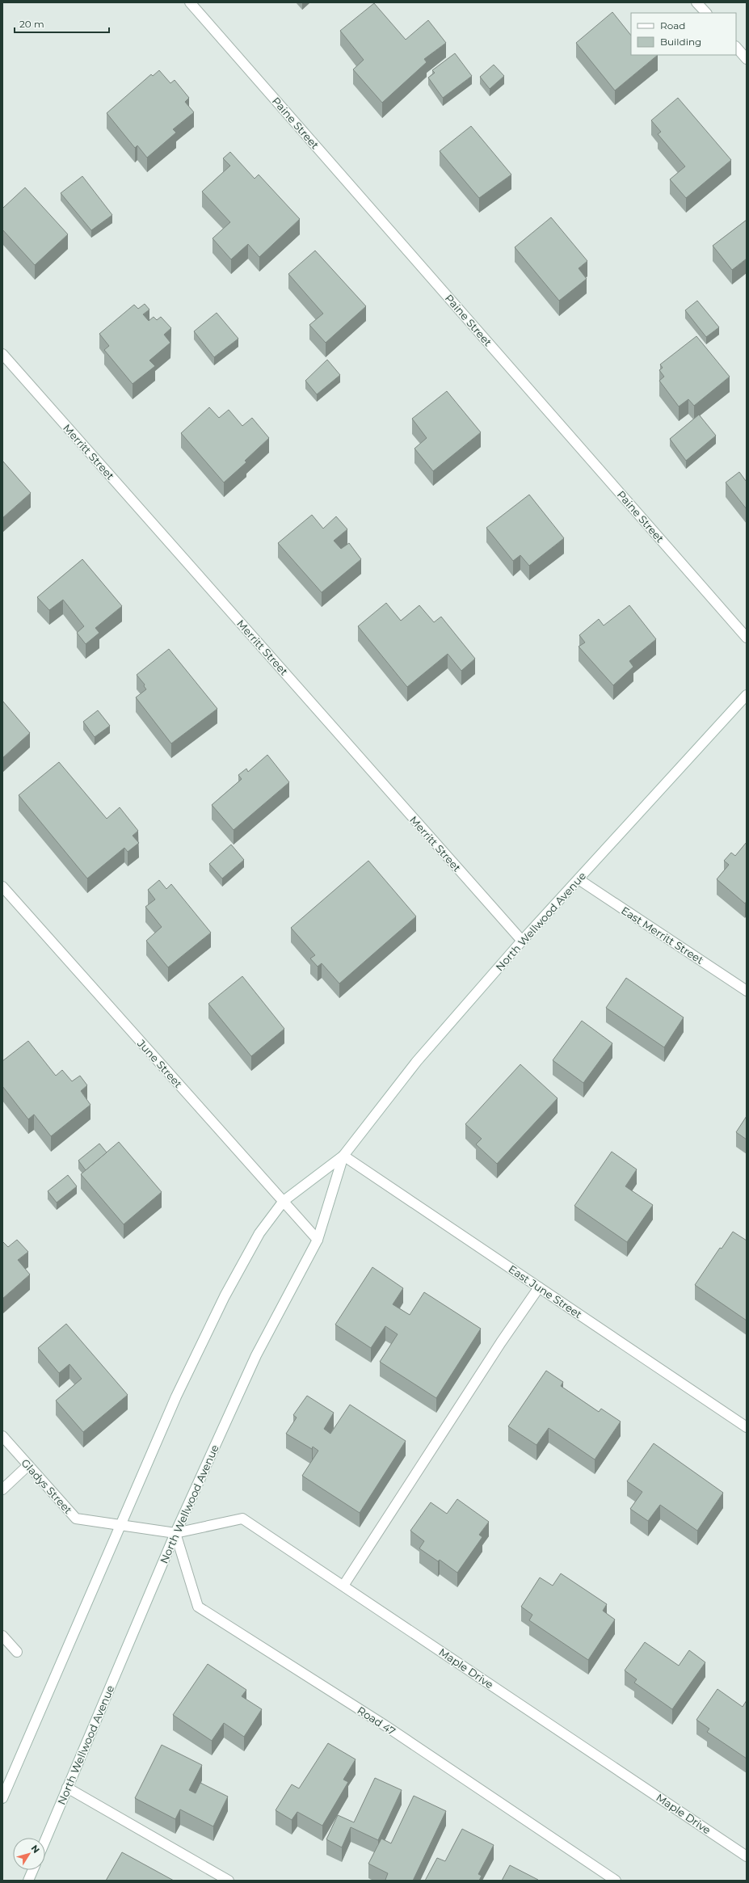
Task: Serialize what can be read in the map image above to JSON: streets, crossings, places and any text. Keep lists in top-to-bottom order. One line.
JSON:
{"streets":{"street":["Paine Street","Merritt Street","North Wellwood Avenue","East Merritt Street","June Street","East June Street","Gladys Street","Maple Drive","Road 47"]},"crossings":[["Merritt Street","North Wellwood Avenue"],["North Wellwood Avenue","East Merritt Street"],["North Wellwood Avenue","June Street"],["North Wellwood Avenue","East June Street"],["North Wellwood Avenue","Gladys Street"],["North Wellwood Avenue","Maple Drive"],["North Wellwood Avenue","Road 47"],["Gladys Street","Maple Drive"],["Gladys Street","Road 47"],["Maple Drive","Road 47"]],"legend":["Road","Building"],"scale_bar":"20 m","north":"top right"}
